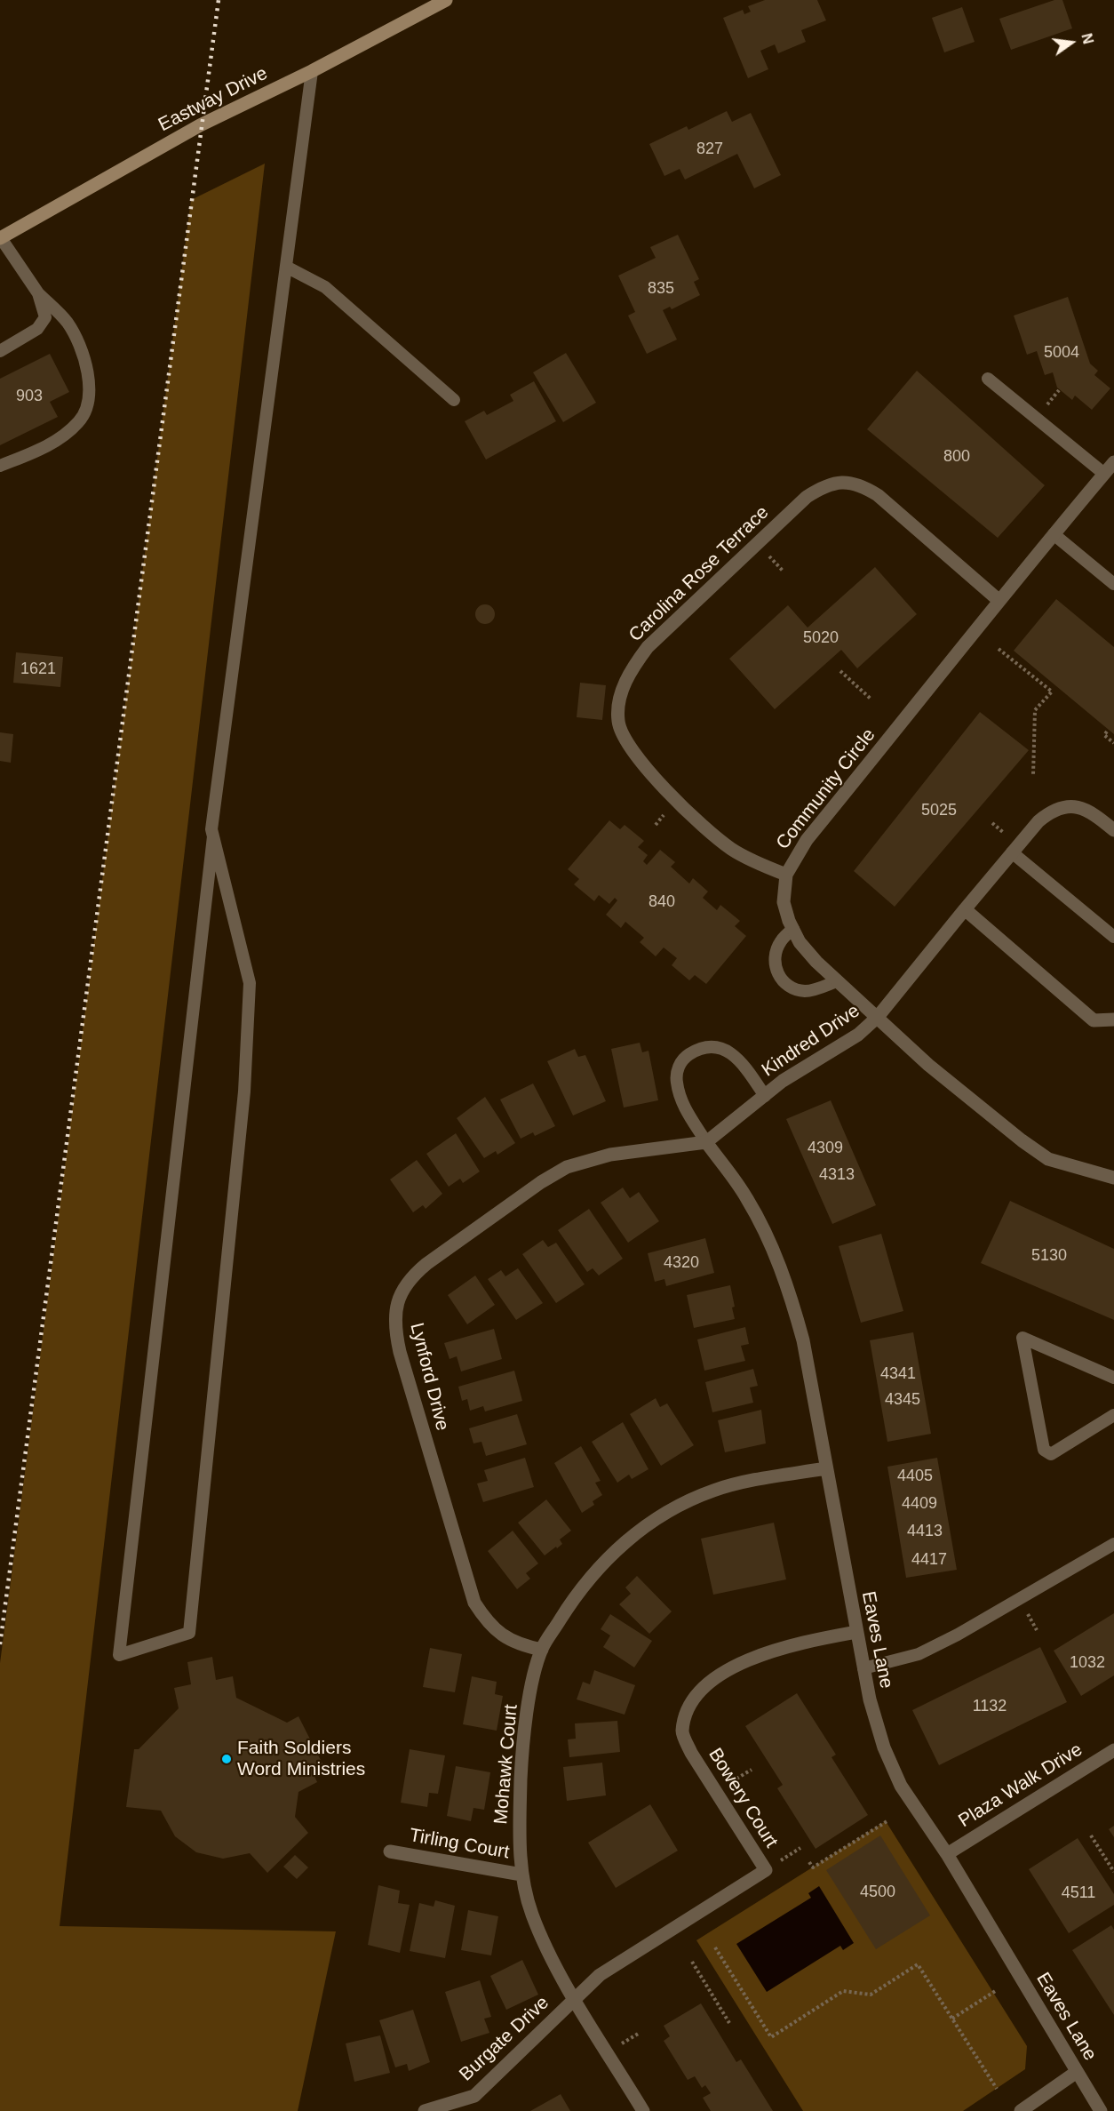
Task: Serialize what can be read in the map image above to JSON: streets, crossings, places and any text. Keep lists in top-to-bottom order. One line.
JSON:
{"streets":{"main road":["Eastway Drive"],"street":["Carolina Rose Terrace","Community Circle","Kindred Drive","Lynford Drive","Eaves Lane","Mohawk Court","Plaza Walk Drive","Bowery Court","Tirling Court","Burgate Drive"]},"crossings":[["Carolina Rose Terrace","Community Circle"],["Community Circle","Kindred Drive"],["Kindred Drive","Lynford Drive"],["Kindred Drive","Eaves Lane"],["Lynford Drive","Eaves Lane"],["Lynford Drive","Mohawk Court"],["Eaves Lane","Mohawk Court"],["Eaves Lane","Plaza Walk Drive"],["Eaves Lane","Bowery Court"],["Mohawk Court","Bowery Court"],["Mohawk Court","Tirling Court"],["Mohawk Court","Burgate Drive"],["Bowery Court","Burgate Drive"]],"places":["Faith Soldiers Word Ministries"],"house_numbers":["827","835","5004","903","800","5020","1621","5025","840","4309","4313","5130","4320","4341","4345","4405","4409","4413","4417","1032","1132","4500","4511"],"north":"right"}
